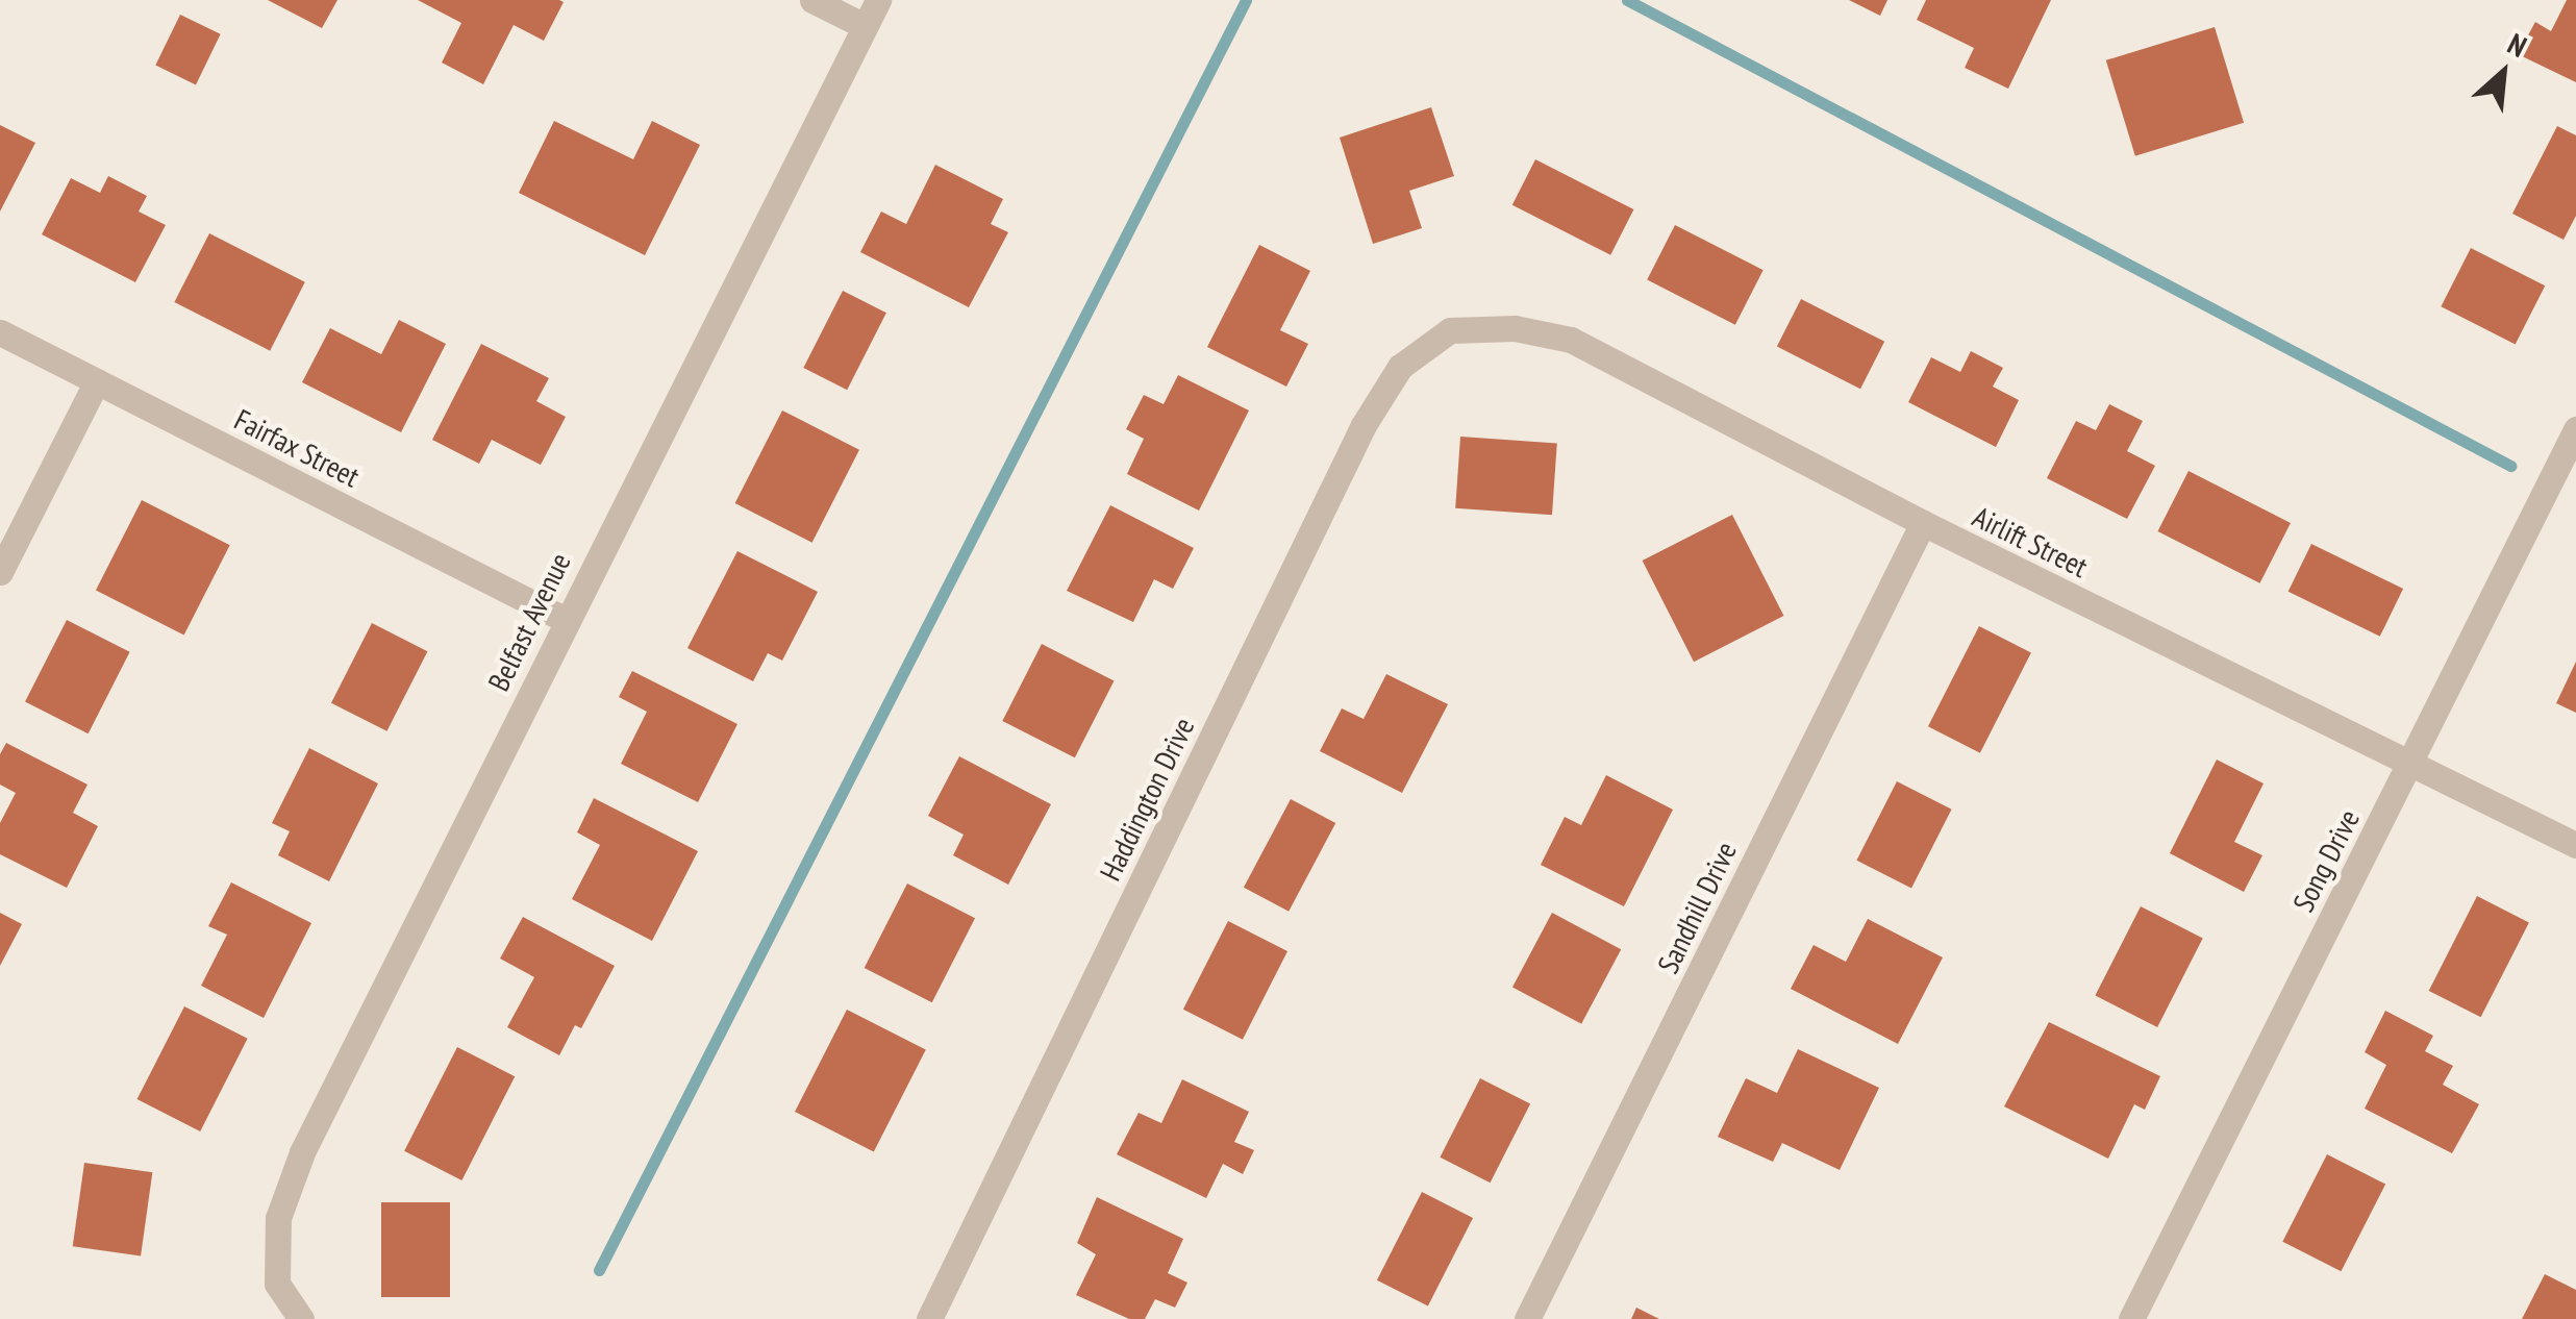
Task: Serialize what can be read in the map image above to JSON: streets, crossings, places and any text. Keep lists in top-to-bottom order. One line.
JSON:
{"streets":{"street":["Fairfax Street","Airlift Street","Belfast Avenue","Haddington Drive","Song Drive","Sandhill Drive"]},"crossings":[["Fairfax Street","Belfast Avenue"],["Airlift Street","Haddington Drive"],["Airlift Street","Song Drive"],["Airlift Street","Sandhill Drive"]],"north":"top right"}
